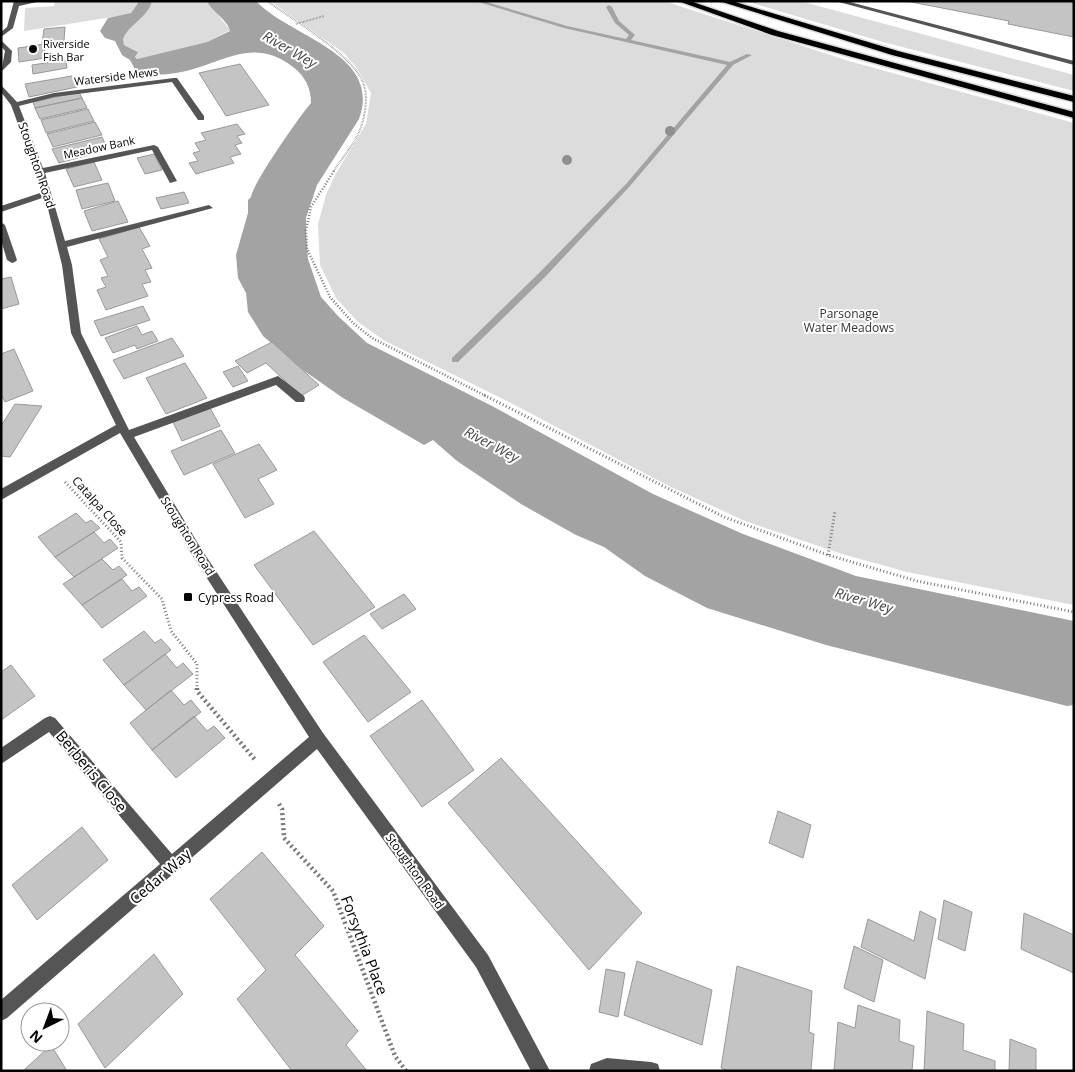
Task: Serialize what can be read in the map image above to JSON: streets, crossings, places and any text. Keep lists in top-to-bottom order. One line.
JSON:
{"streets":{"street":["Waterside Mews","Meadow Bank","Stoughton Road","Berberis Close","Cedar Way"],"path":["Catalpa Close","Forsythia Place"]},"crossings":[["Waterside Mews","Stoughton Road"],["Meadow Bank","Stoughton Road"],["Stoughton Road","Cedar Way"],["Catalpa Close","Cedar Way"],["Catalpa Close","Forsythia Place"],["Berberis Close","Cedar Way"],["Cedar Way","Forsythia Place"]],"water":["River Wey"],"parks":["Parsonage Water Meadows"],"places":{"other":["Riverside Fish Bar"],"transit":["Cypress Road"]},"north":"bottom left"}
